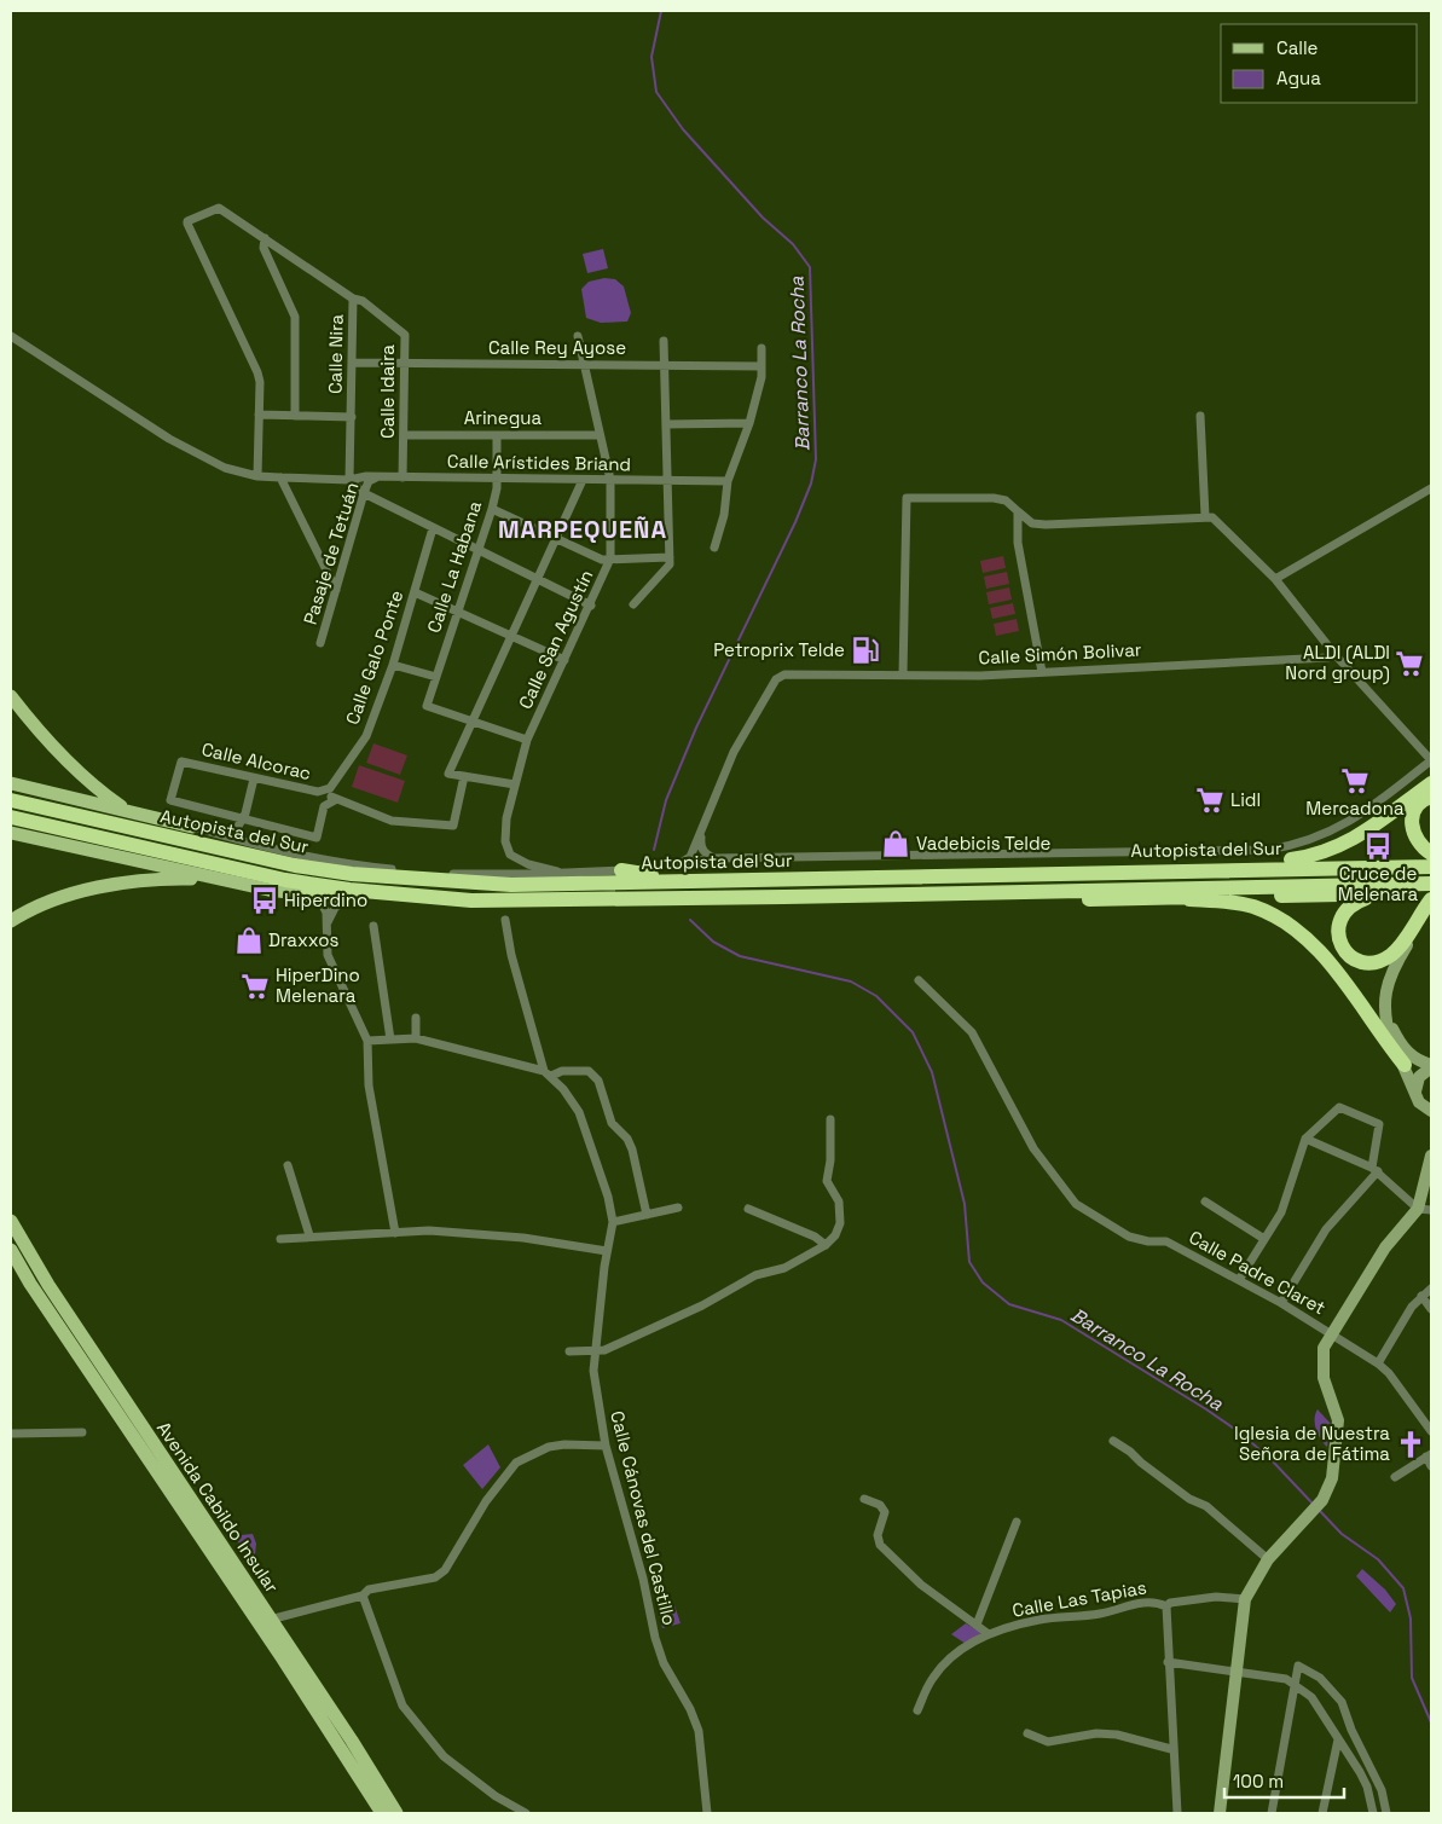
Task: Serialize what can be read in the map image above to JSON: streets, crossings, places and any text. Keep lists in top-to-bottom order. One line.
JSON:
{"streets":{"highway":["Autopista del Sur"],"main road":["Avenida Cabildo Insular"],"street":["Calle Rey Ayose","Calle Nira","Calle Idaira","Arinegua","Calle Arístides Briand","Pasaje de Tetuán","Calle La Habana","Calle San Agustín","Calle Simón Bolivar","Calle Galo Ponte","Calle Alcorac","Calle Padre Claret","Calle Cánovas del Castillo","Calle Las Tapias"]},"crossings":[["Calle Rey Ayose","Calle Nira"],["Calle Rey Ayose","Calle Idaira"],["Calle Rey Ayose","Calle San Agustín"],["Calle Nira","Calle Idaira"],["Calle Nira","Calle Arístides Briand"],["Calle Idaira","Arinegua"],["Calle Idaira","Calle Arístides Briand"],["Arinegua","Calle La Habana"],["Arinegua","Calle San Agustín"],["Calle Arístides Briand","Pasaje de Tetuán"],["Calle Arístides Briand","Calle La Habana"],["Calle Arístides Briand","Calle San Agustín"],["Calle Galo Ponte","Calle Alcorac"]],"districts":["MARPEQUEÑA"],"water":["Barranco La Rocha"],"places":{"fuel station":["Petroprix Telde"],"supermarket":["ALDI (ALDI Nord group)","Mercadona","Lidl","HiperDino Melenara"],"shop":["Vadebicis Telde","Draxxos"],"bus stop":["Cruce de Melenara","Hiperdino"],"church":["Iglesia de Nuestra Señora de Fátima"]},"legend":["Calle","Agua"],"scale_bar":"100 m"}
